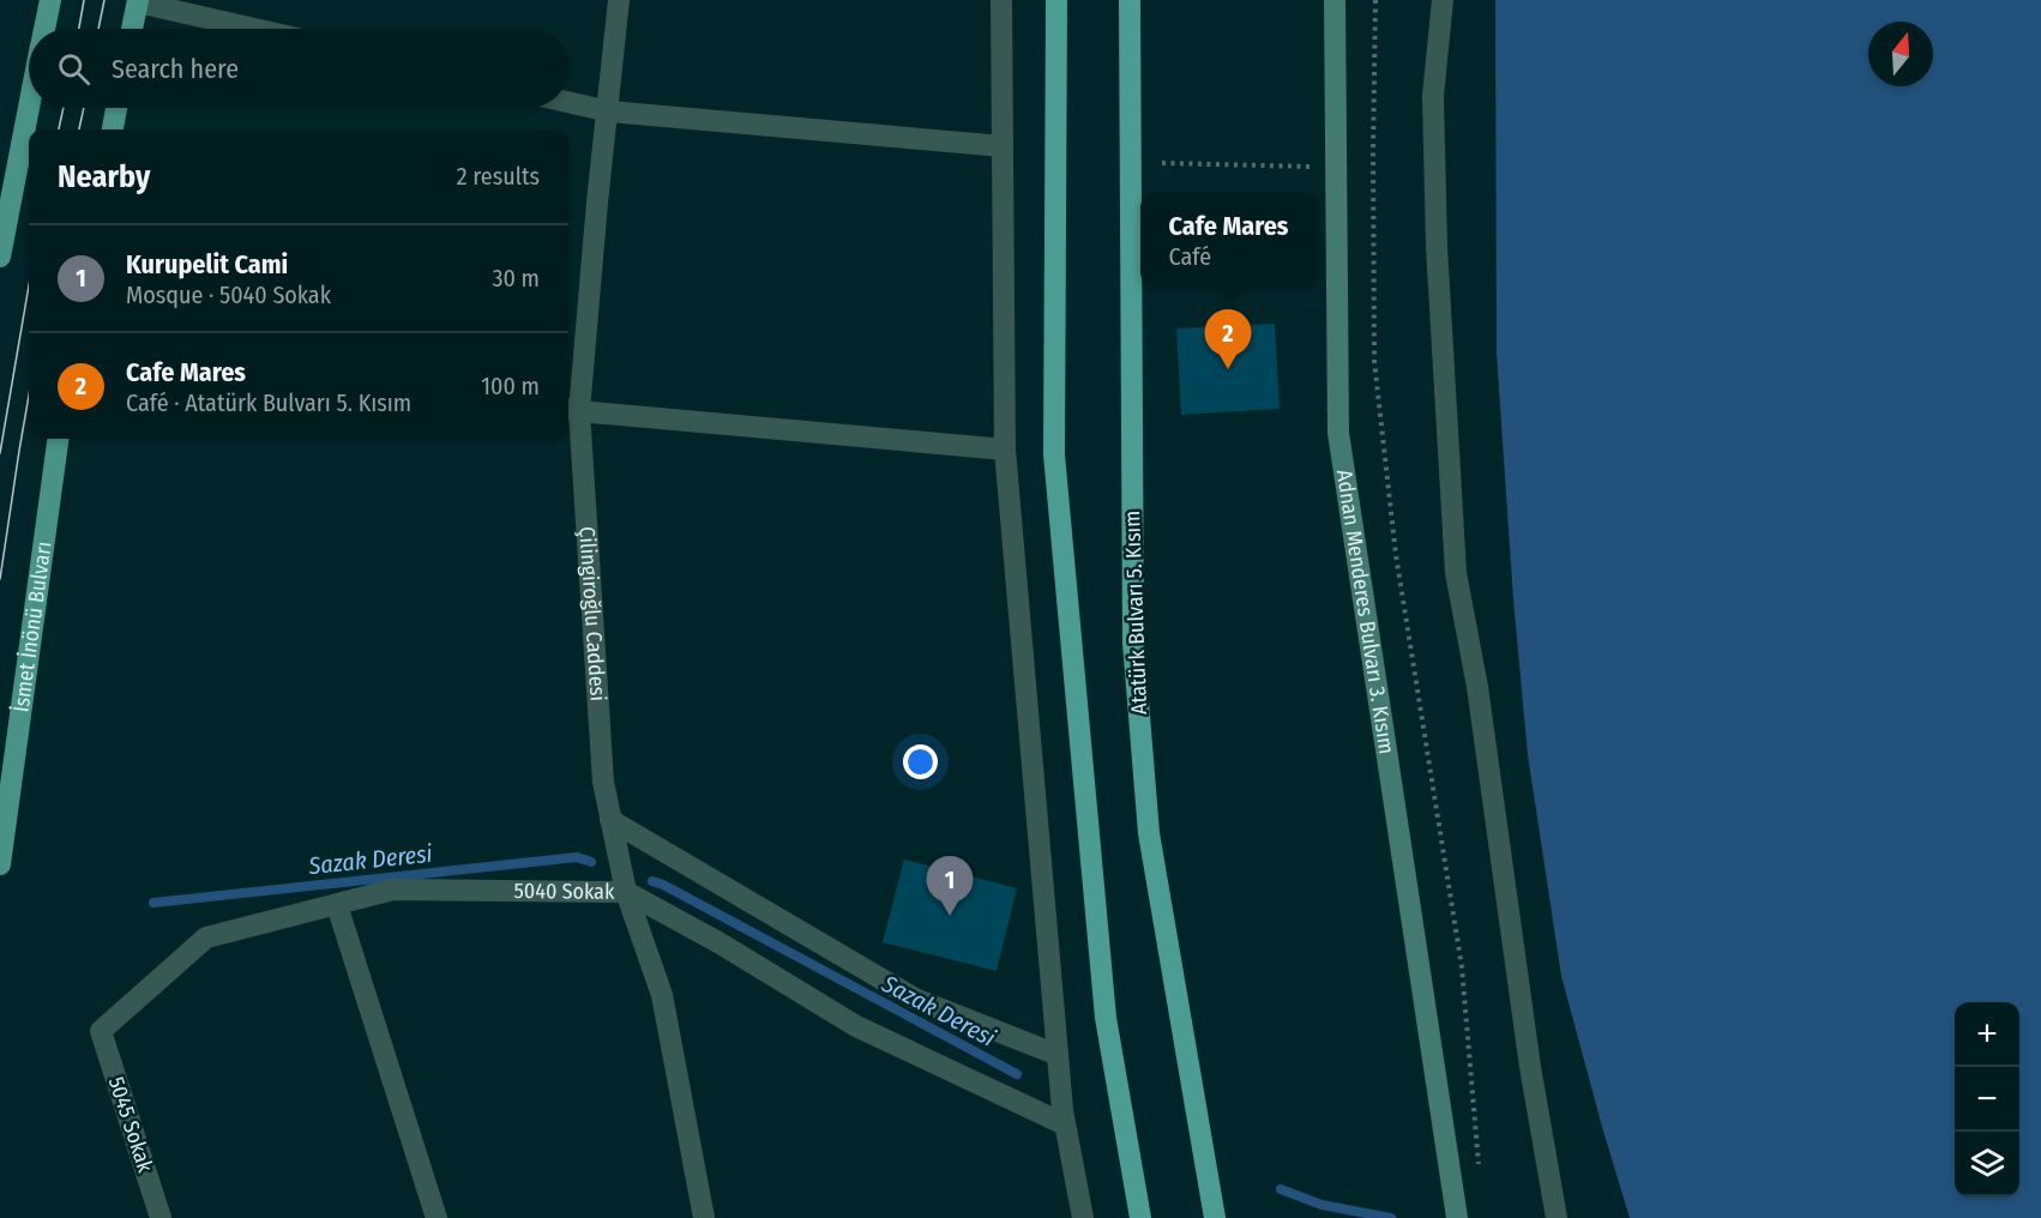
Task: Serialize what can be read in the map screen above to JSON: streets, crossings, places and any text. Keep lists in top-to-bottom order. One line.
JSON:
{"streets":{"highway":["Atatürk Bulvarı 5. Kısım"],"main road":["Adnan Menderes Bulvarı 3. Kısım","İsmet İnönü Bulvarı"],"street":["Çilingiroğlu Caddesi","5040 Sokak","5045 Sokak"]},"crossings":[["Çilingiroğlu Caddesi","5040 Sokak"],["5040 Sokak","5045 Sokak"]],"water":["Sazak Deresi"],"north":"top","page":{"search":"Search here","heading":["Nearby","2 results"],"popup":["Cafe Mares","Café"],"list":[{"mark":"1","name":"Kurupelit Cami","note":"Mosque · 5040 Sokak","value":"30 m"},{"mark":"2","name":"Cafe Mares","note":"Café · Atatürk Bulvarı 5. Kısım","value":"100 m"}],"pins":["2","1"],"map_buttons":["+","−"]}}
